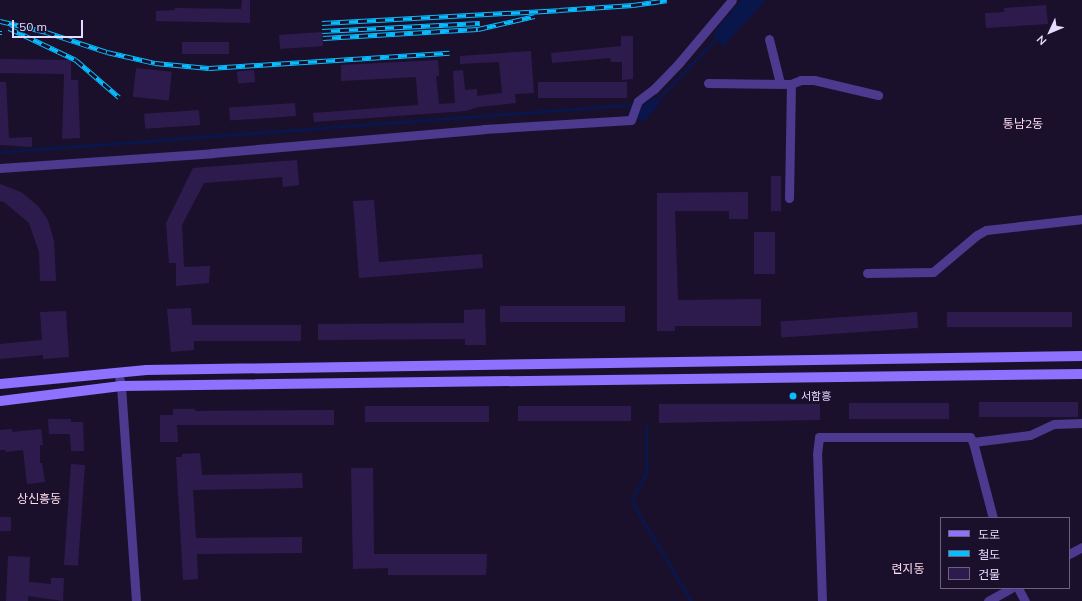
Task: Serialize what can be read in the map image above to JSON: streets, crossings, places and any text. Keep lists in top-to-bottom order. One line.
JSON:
{"districts":["통남2동","상신흥동","련지동"],"places":["서함흥"],"legend":["도로","철도","건물"],"scale_bar":"50 m","north":"bottom left"}
